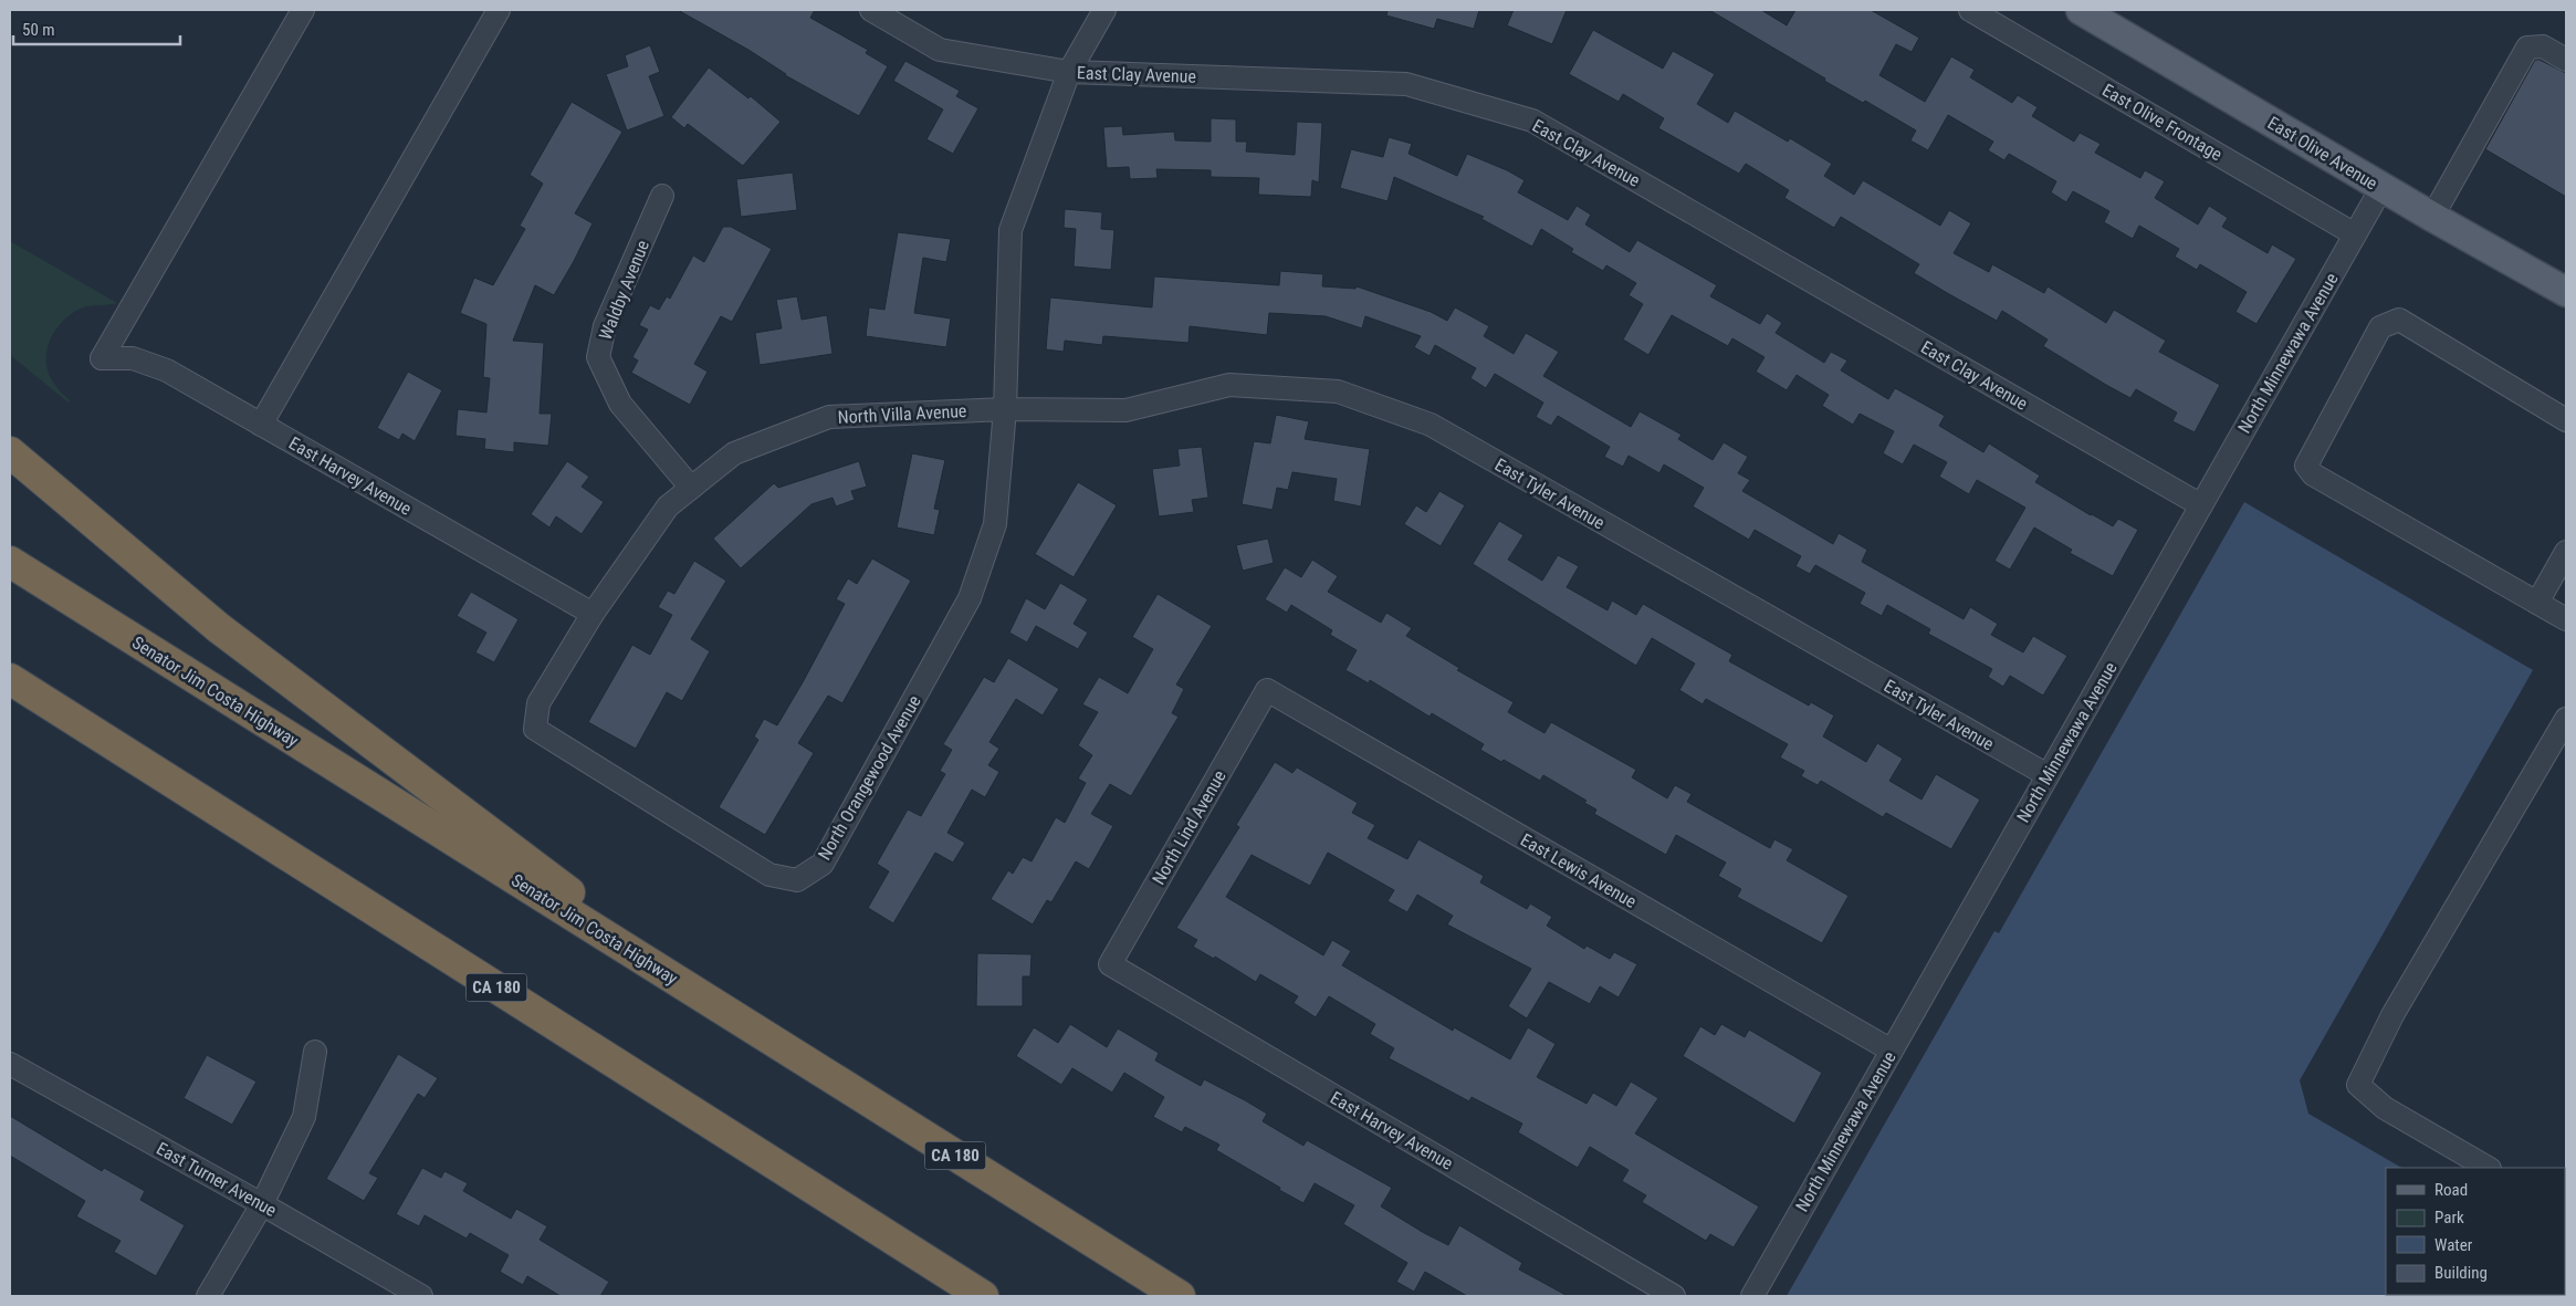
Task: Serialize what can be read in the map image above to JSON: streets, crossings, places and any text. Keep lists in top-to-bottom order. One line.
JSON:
{"streets":{"highway":["Senator Jim Costa Highway","CA 180"],"main road":["East Olive Avenue"],"street":["East Clay Avenue","East Olive Frontage","Waldby Avenue","North Minnewawa Avenue","North Villa Avenue","East Harvey Avenue","East Tyler Avenue","North Orangewood Avenue","North Lind Avenue","East Lewis Avenue","East Turner Avenue"]},"crossings":[["East Clay Avenue","North Minnewawa Avenue"],["East Olive Frontage","North Minnewawa Avenue"],["East Olive Avenue","North Minnewawa Avenue"],["Waldby Avenue","North Villa Avenue"],["North Minnewawa Avenue","East Tyler Avenue"],["North Minnewawa Avenue","East Lewis Avenue"],["North Villa Avenue","East Harvey Avenue"],["North Villa Avenue","East Tyler Avenue"],["North Villa Avenue","North Orangewood Avenue"],["East Harvey Avenue","North Lind Avenue"],["East Tyler Avenue","North Orangewood Avenue"],["North Lind Avenue","East Lewis Avenue"]],"legend":["Road","Park","Water","Building"],"scale_bar":"50 m"}
